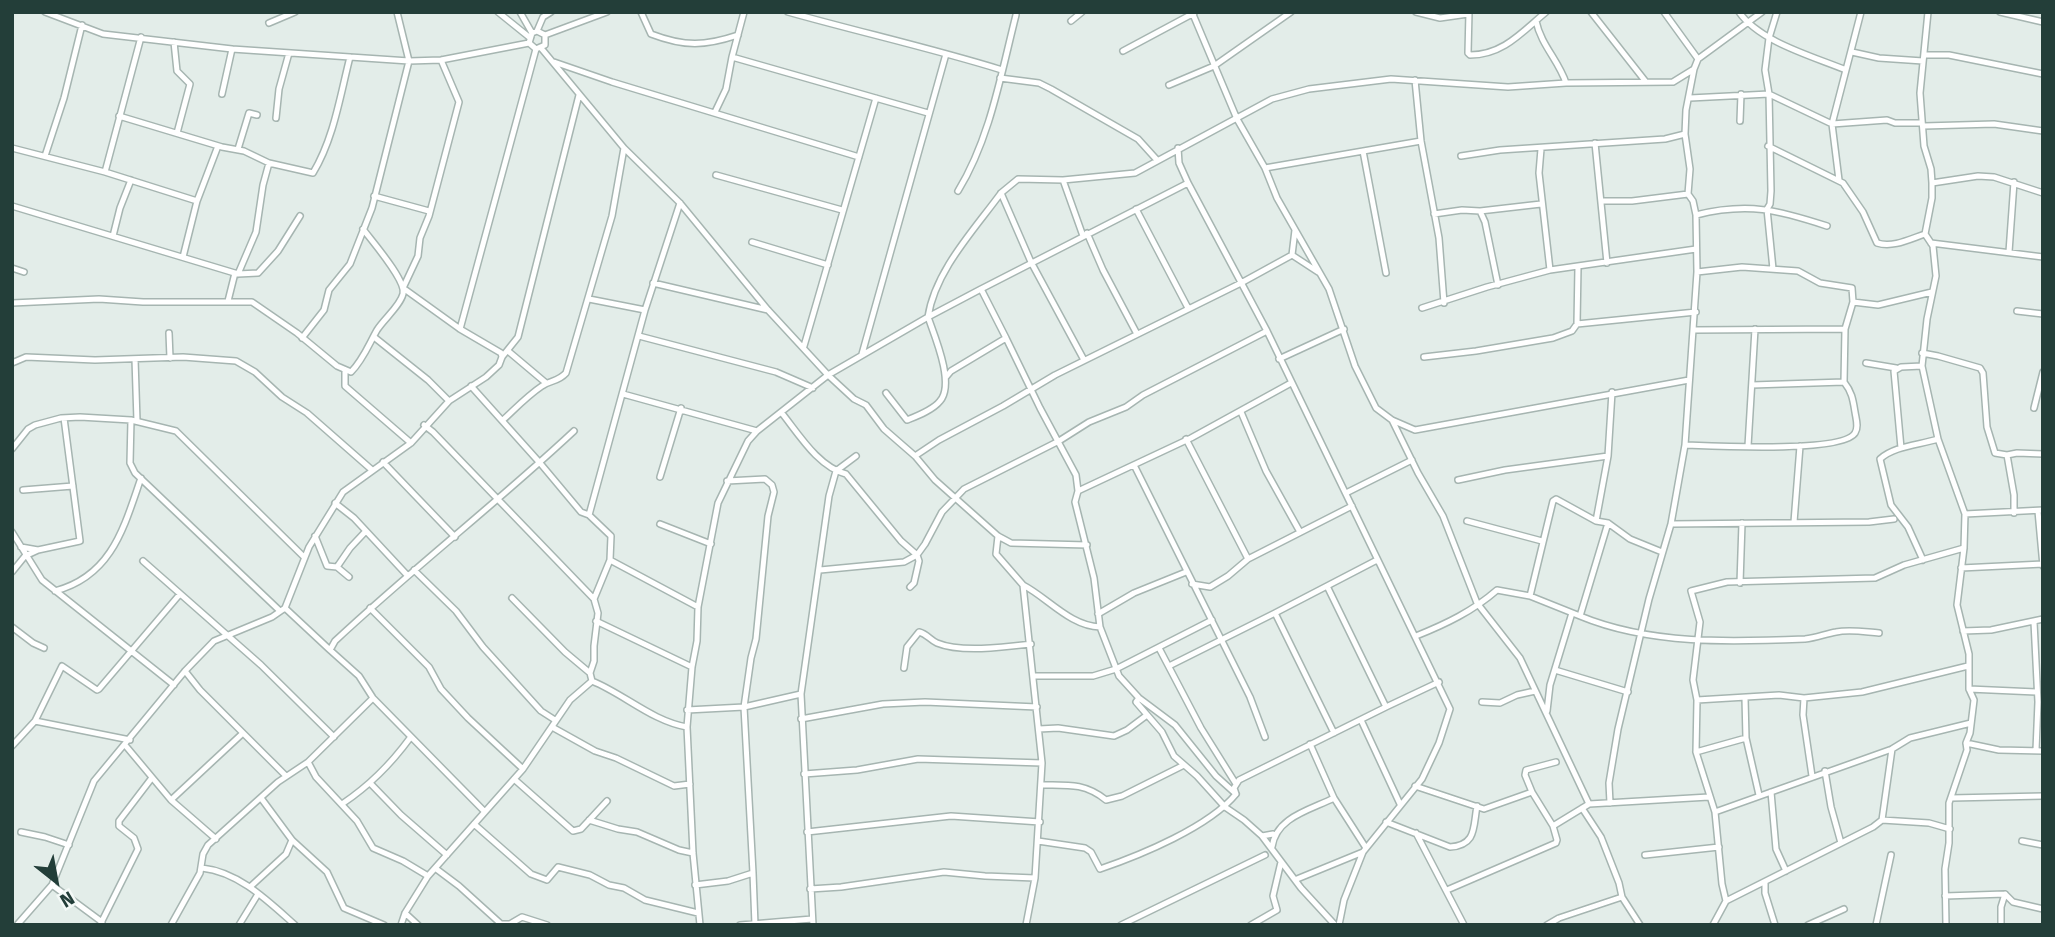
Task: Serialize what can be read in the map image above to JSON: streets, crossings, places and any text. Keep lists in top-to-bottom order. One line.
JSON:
{"north":"bottom right"}
